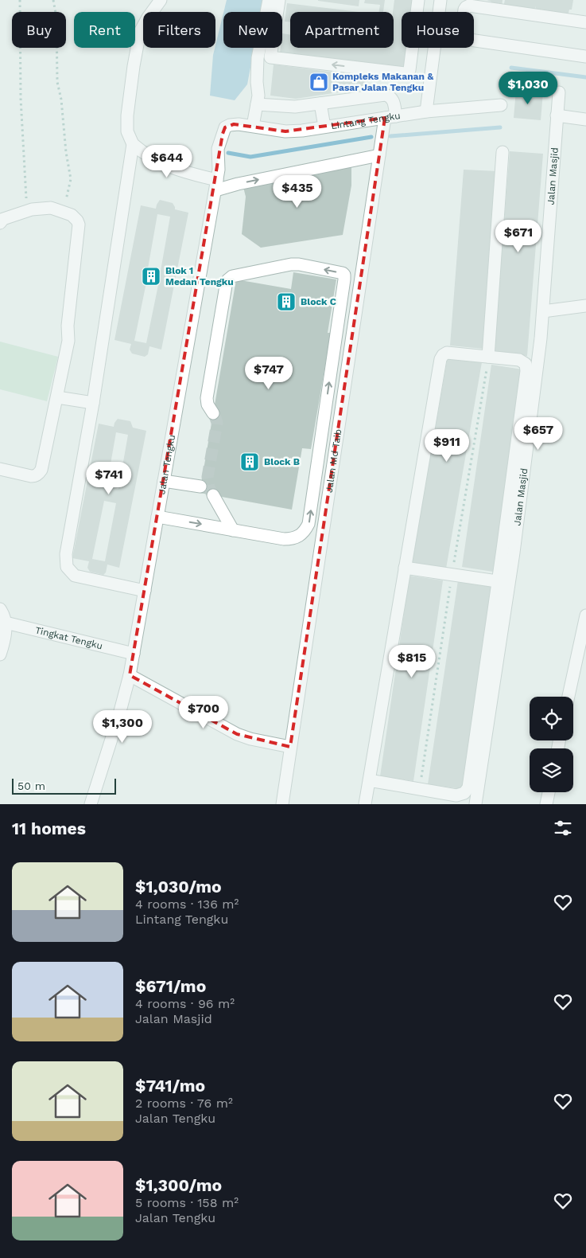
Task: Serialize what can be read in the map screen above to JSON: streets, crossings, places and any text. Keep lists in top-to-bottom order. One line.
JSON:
{"streets":{"street":["Lintang Tengku","Jalan Masjid","Jalan Md Taib","Jalan Tengku","Tingkat Tengku"]},"crossings":[["Lintang Tengku","Jalan Md Taib"],["Lintang Tengku","Jalan Tengku"],["Jalan Tengku","Tingkat Tengku"]],"places":{"shop":["Kompleks Makanan & Pasar Jalan Tengku"],"building":["Blok 1 Medan Tengku","Block C","Block B"]},"scale_bar":"50 m","page":{"chip":["Buy","Rent","Filters","New","Apartment","House"],"price":["$1,030","$644","$435","$671","$747","$657","$911","$741","$815","$700","$1,300"],"scale":"50 m","heading":"11 homes","list":[{"name":"$1,030/mo","note":"4 rooms · 136 m² · Lintang Tengku"},{"name":"$671/mo","note":"4 rooms · 96 m² · Jalan Masjid"},{"name":"$741/mo","note":"2 rooms · 76 m² · Jalan Tengku"},{"name":"$1,300/mo","note":"5 rooms · 158 m² · Jalan Tengku"}]}}
